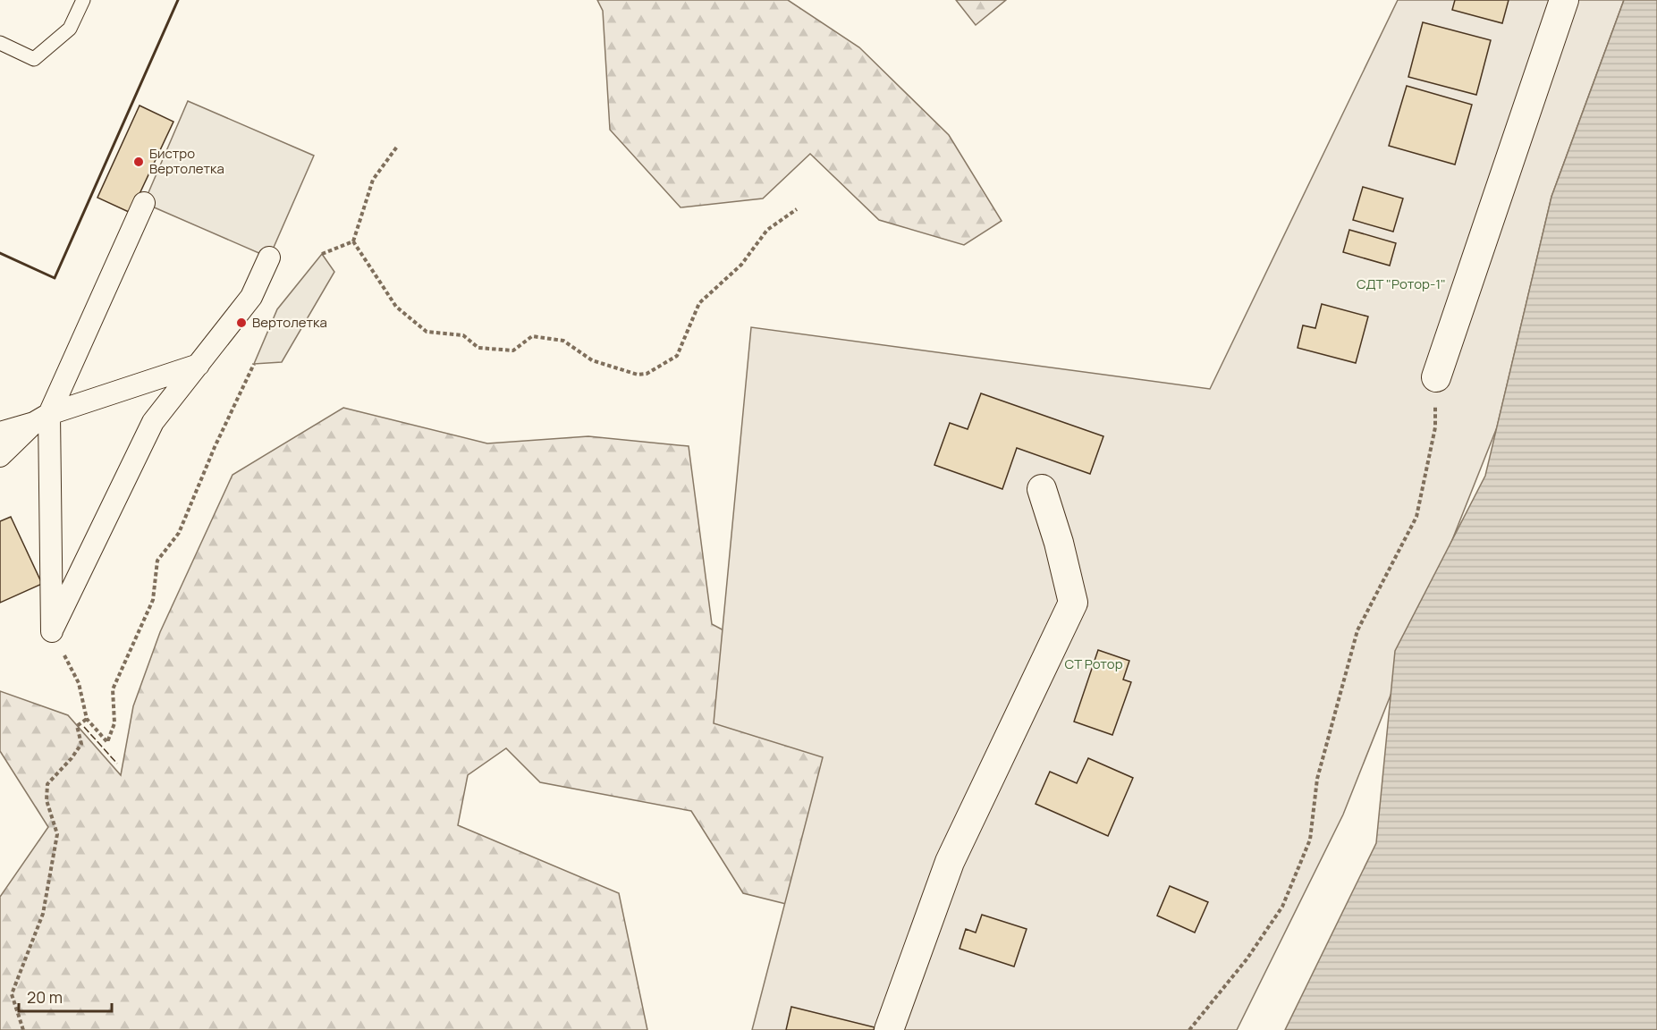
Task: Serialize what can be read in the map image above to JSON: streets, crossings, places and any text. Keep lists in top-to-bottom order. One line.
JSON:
{"parks":["СДТ \"Ротор-1\"","СТ Ротор"],"places":["Бистро Вертолетка","Вертолетка"],"scale_bar":"20 m"}
